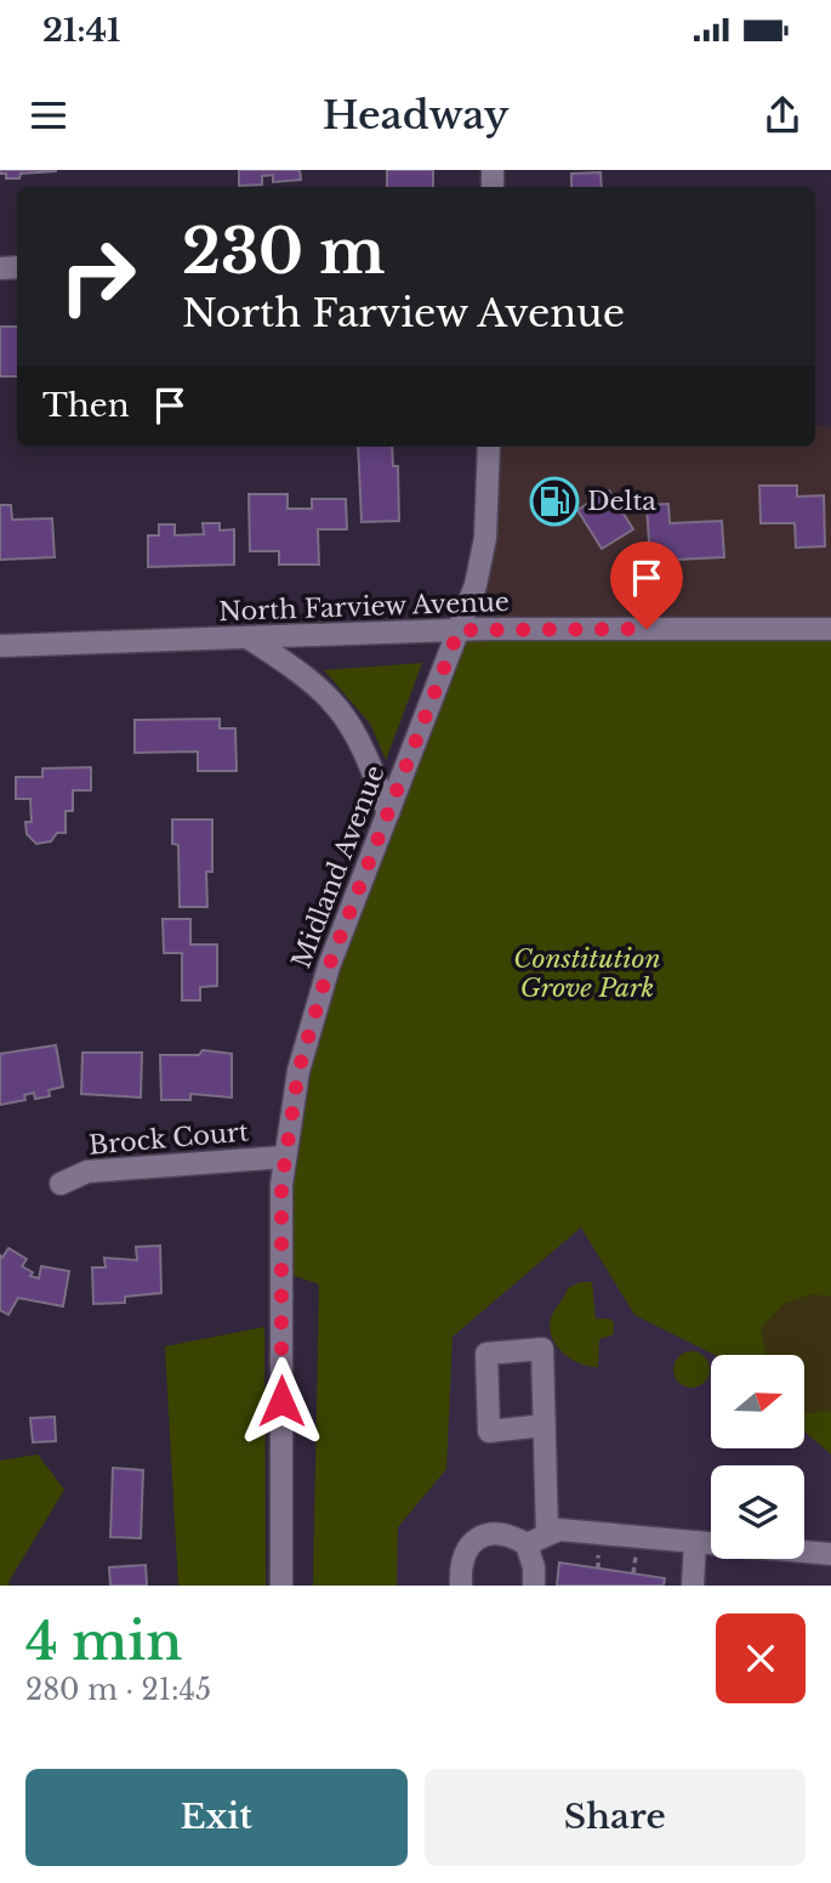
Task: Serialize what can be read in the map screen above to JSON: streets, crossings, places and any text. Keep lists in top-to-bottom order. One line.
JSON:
{"streets":{"street":["North Farview Avenue","Midland Avenue","Brock Court"]},"crossings":[["North Farview Avenue","Midland Avenue"],["Midland Avenue","Brock Court"]],"parks":["Constitution Grove Park"],"places":{"fuel station":["Delta"]},"north":"right","page":{"status":"21:41","header":"Headway","turn":["230 m","North Farview Avenue"],"then":"Then","heading":["4 min","280 m · 21:45"],"buttons":["Exit","Share"]}}
